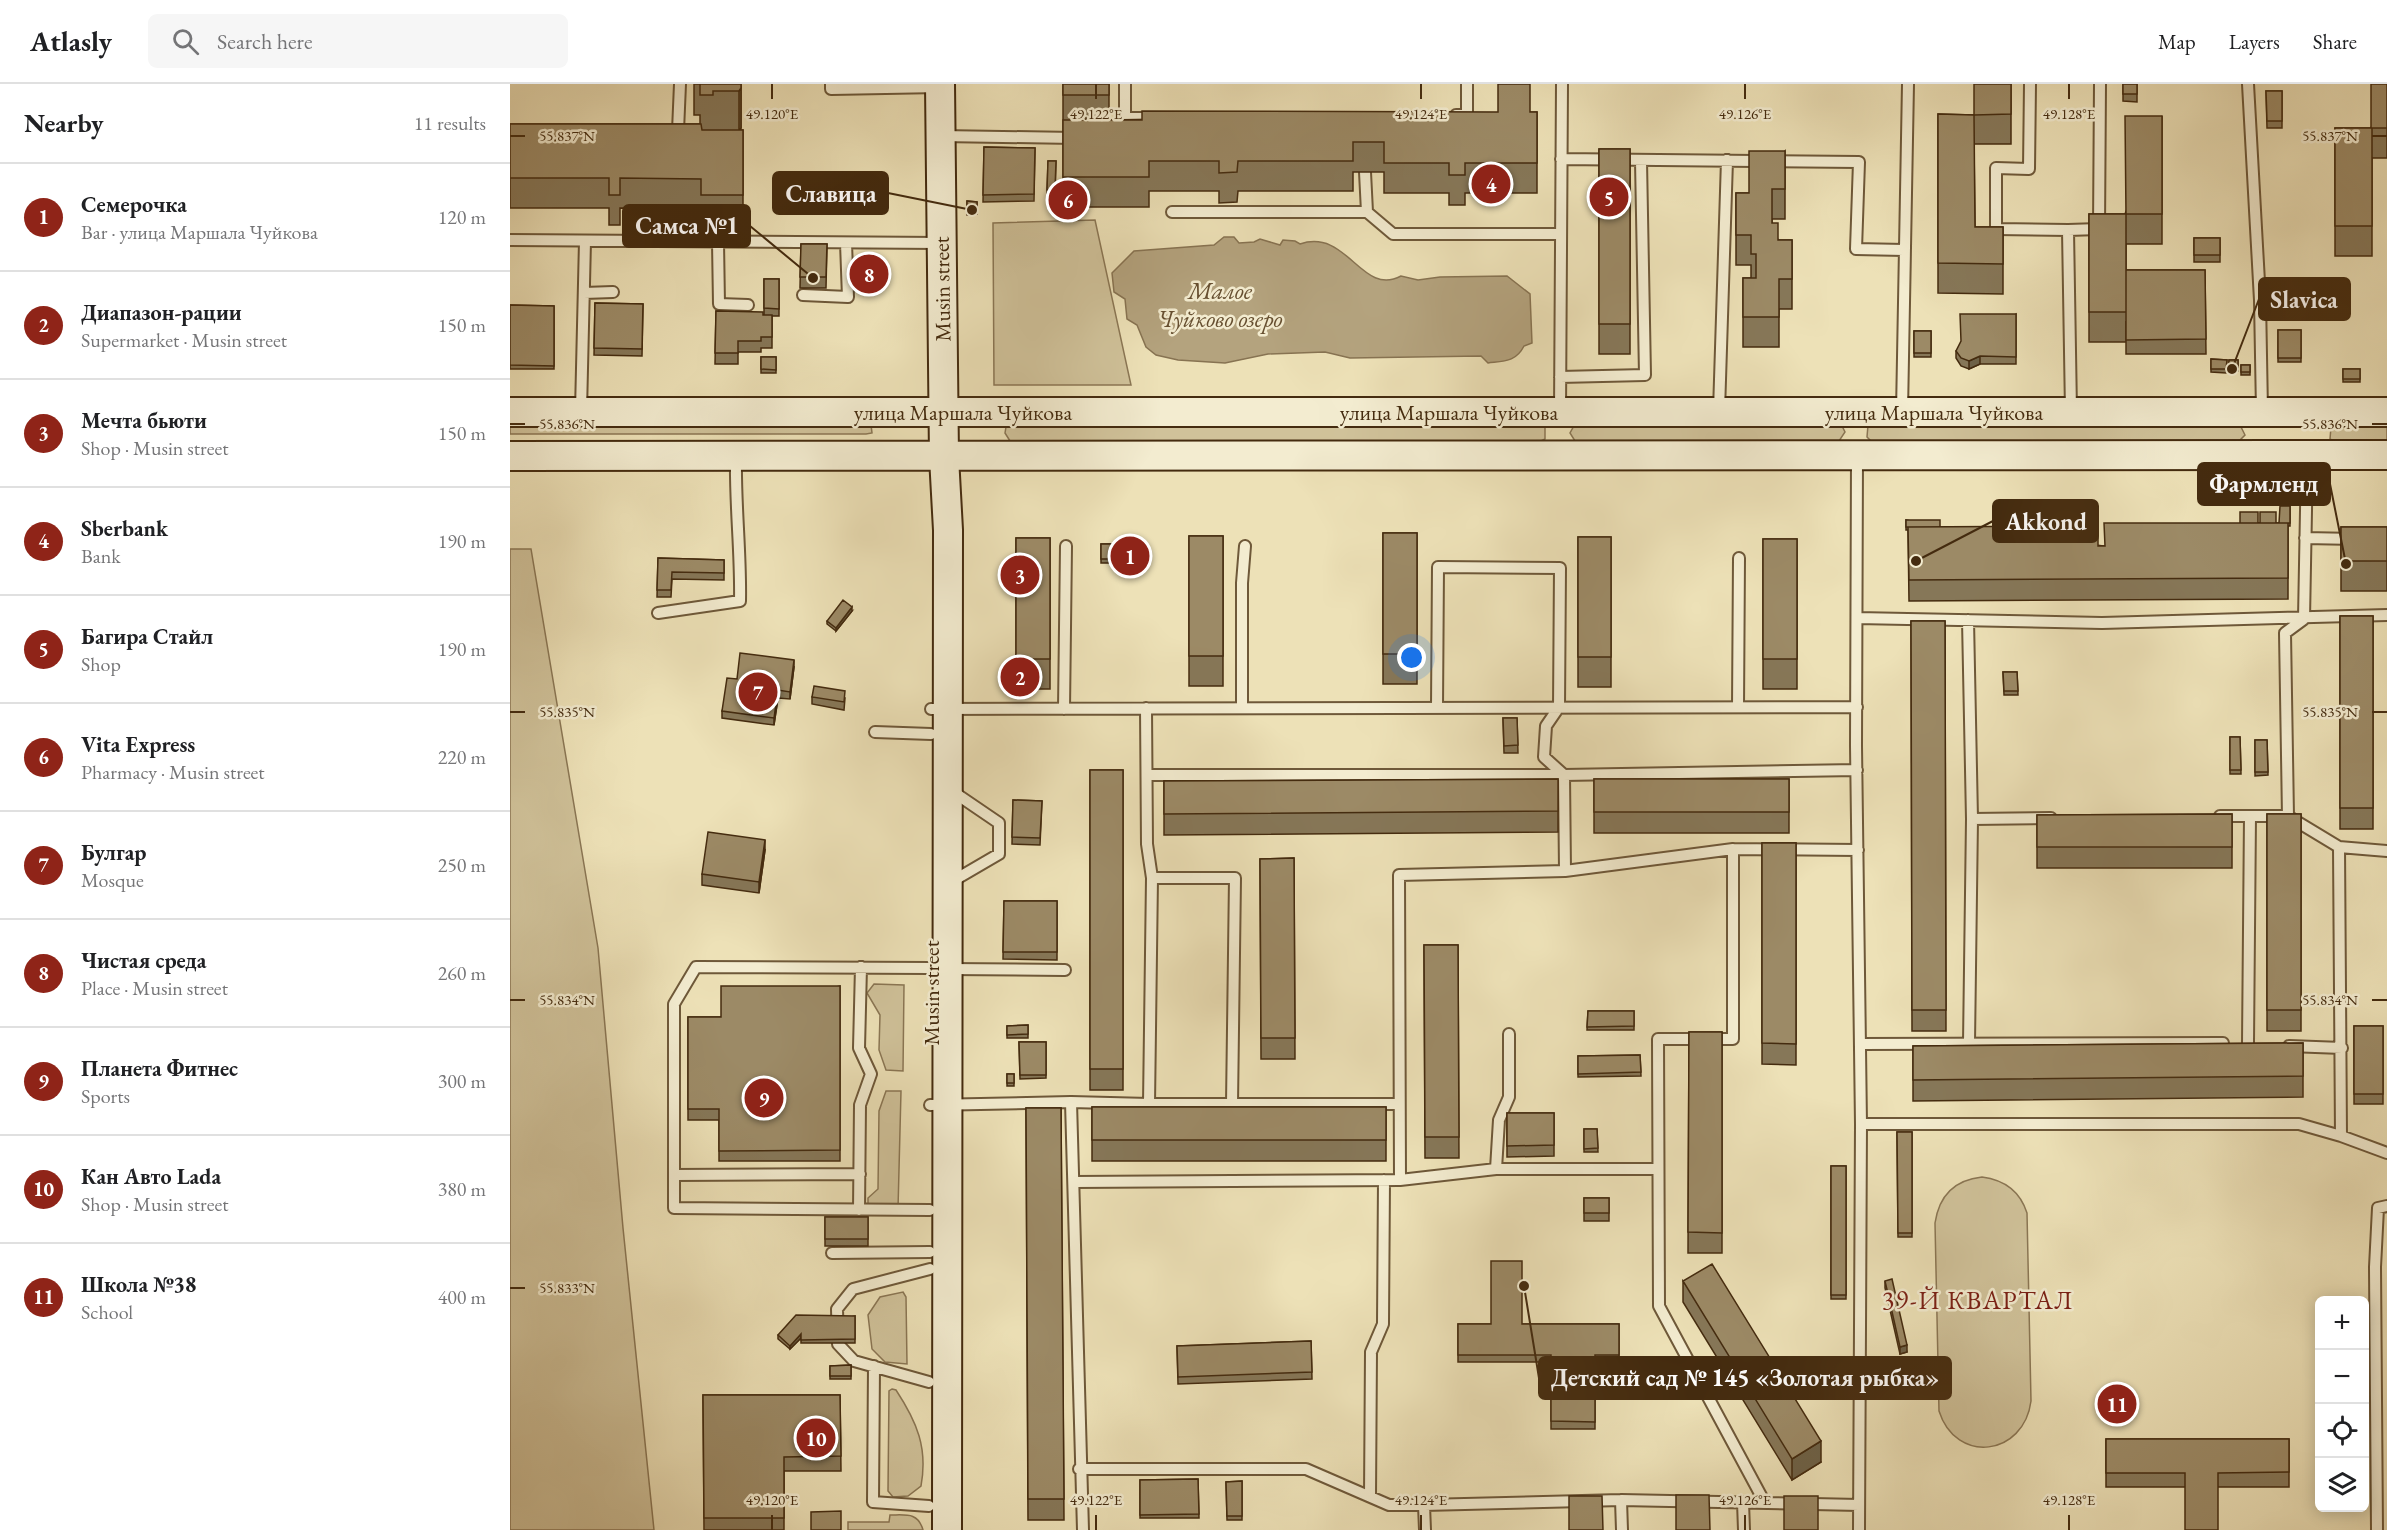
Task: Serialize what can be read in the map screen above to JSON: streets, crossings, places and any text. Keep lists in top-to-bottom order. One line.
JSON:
{"streets":{"main road":["Musin street","улица Маршала Чуйкова"]},"crossings":[["Musin street","улица Маршала Чуйкова"]],"districts":["39-Й КВАРТАЛ"],"water":["Малое Чуйково озеро"],"places":["Славица","Самса №1","Slavica","Akkond","Фармленд","Детский сад № 145 «Золотая рыбка»"],"page":{"header":"Atlasly","search":"Search here","nav":["Map","Layers","Share"],"heading":["Nearby","11 results"],"list":[{"mark":"1","name":"Семерочка","note":"Bar · улица Маршала Чуйкова","value":"120 m"},{"mark":"2","name":"Диапазон-рации","note":"Supermarket · Musin street","value":"150 m"},{"mark":"3","name":"Мечта бьюти","note":"Shop · Musin street","value":"150 m"},{"mark":"4","name":"Sberbank","note":"Bank","value":"190 m"},{"mark":"5","name":"Багира Стайл","note":"Shop","value":"190 m"},{"mark":"6","name":"Vita Express","note":"Pharmacy · Musin street","value":"220 m"},{"mark":"7","name":"Булгар","note":"Mosque","value":"250 m"},{"mark":"8","name":"Чистая среда","note":"Place · Musin street","value":"260 m"},{"mark":"9","name":"Планета Фитнес","note":"Sports","value":"300 m"},{"mark":"10","name":"Кан Авто Lada","note":"Shop · Musin street","value":"380 m"},{"mark":"11","name":"Школа №38","note":"School","value":"400 m"}],"pins":["4","5","6","8","1","3","2","7","9","11","10"],"map_buttons":["+","−"]},"coordinates":["49.120°E","49.122°E","49.124°E","49.126°E","49.128°E","55.837°N","55.836°N","55.835°N","55.834°N","55.833°N"]}
